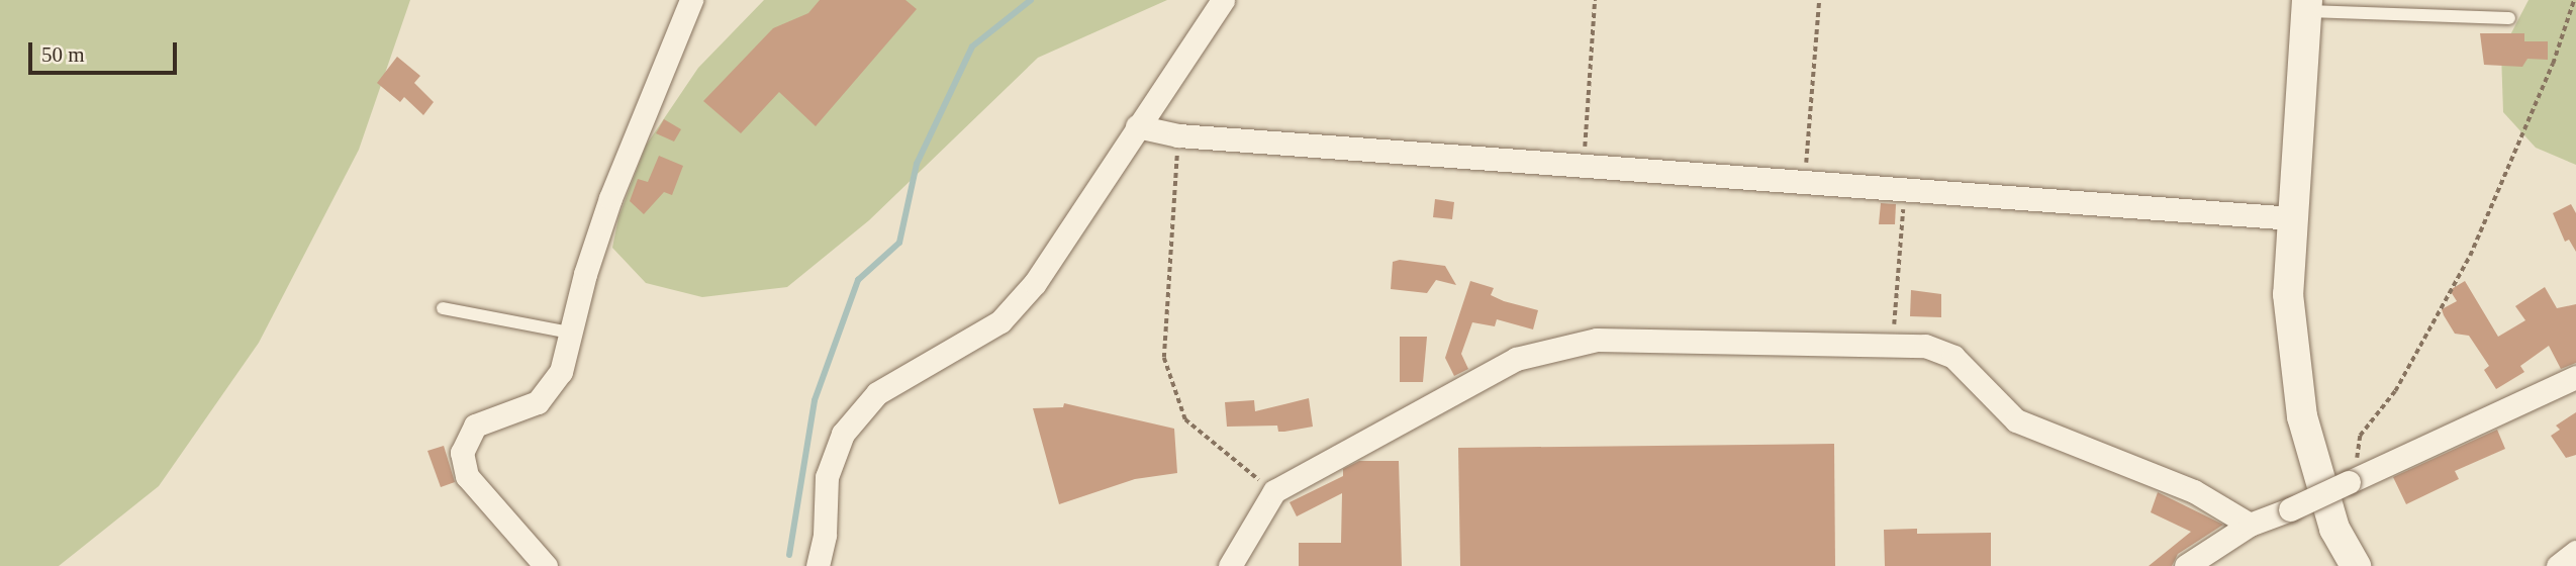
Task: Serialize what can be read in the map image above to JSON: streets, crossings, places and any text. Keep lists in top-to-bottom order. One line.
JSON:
{"scale_bar":"50 m"}
